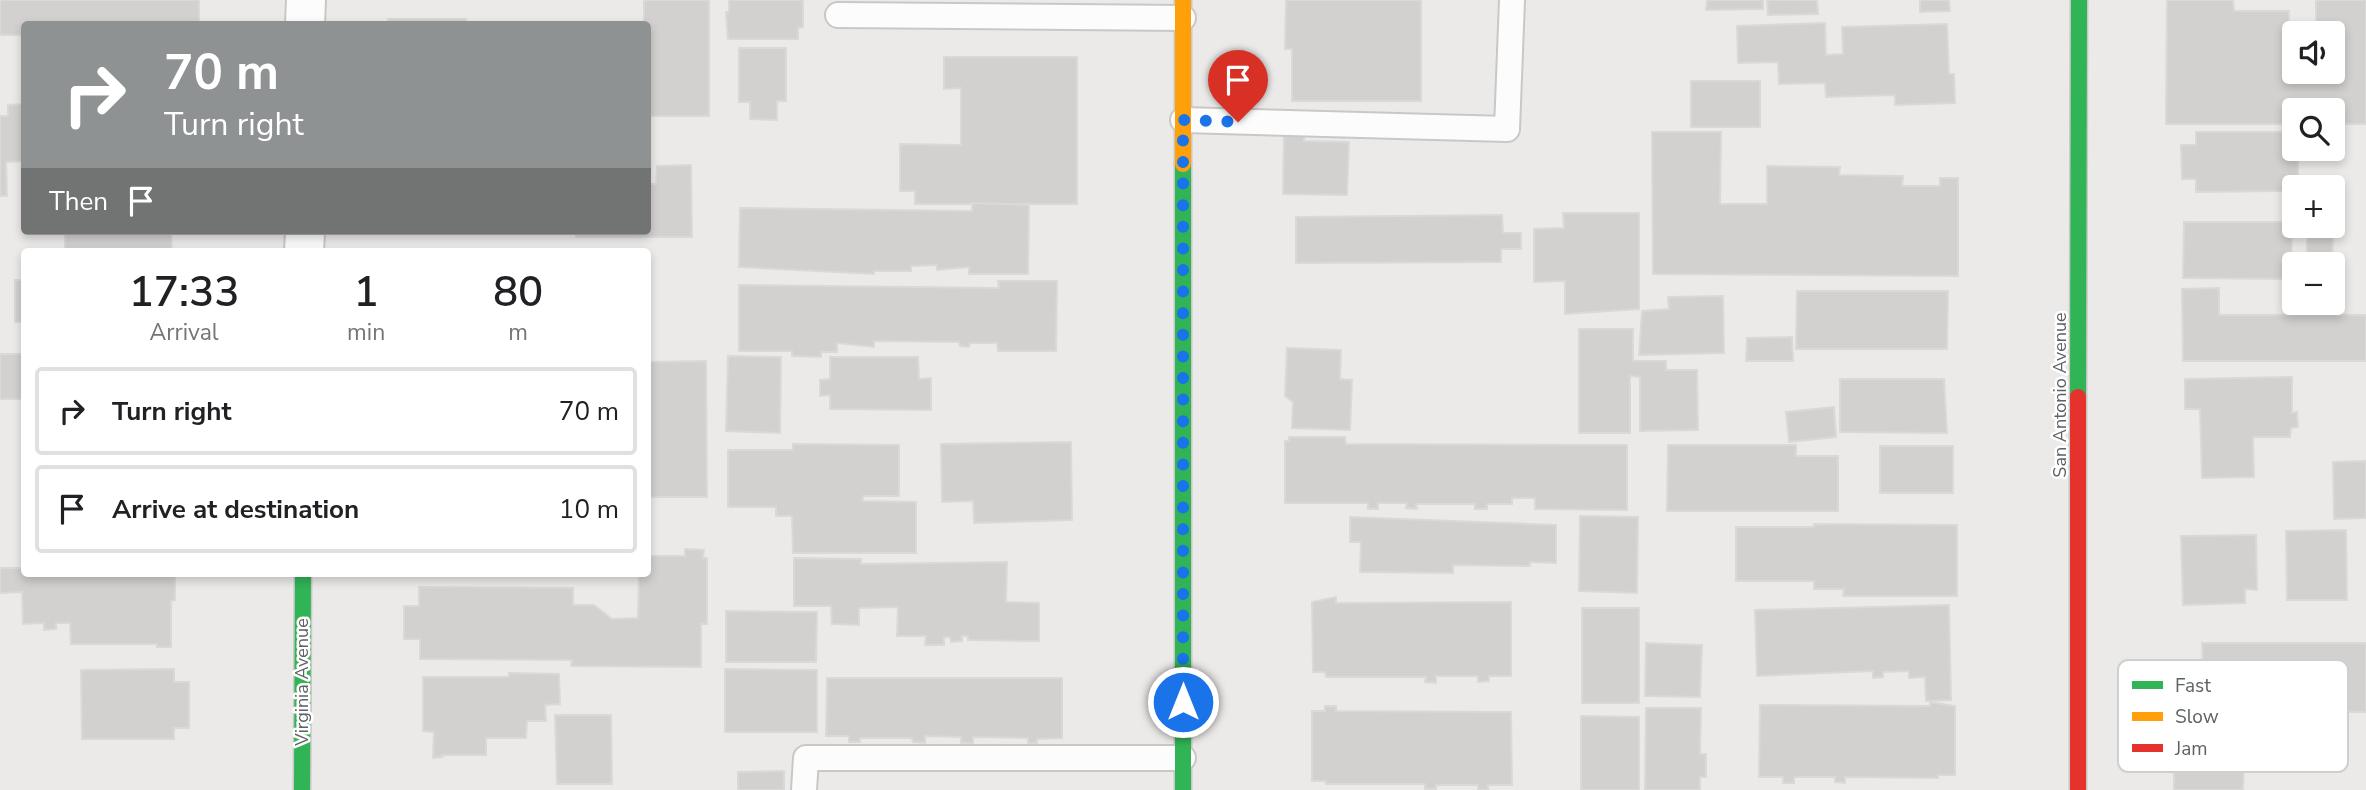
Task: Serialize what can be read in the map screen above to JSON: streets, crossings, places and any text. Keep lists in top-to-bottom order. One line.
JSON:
{"streets":{"street":["San Antonio Avenue","Virginia Avenue"]},"legend":["Fast","Slow","Jam"],"page":{"map_buttons":["+","−"],"turn":["70 m","Turn right"],"then":"Then","eta":["17:33","Arrival","1","min","80","m"],"list":[{"name":"Turn right","value":"70 m"},{"name":"Arrive at destination","value":"10 m"}]}}
